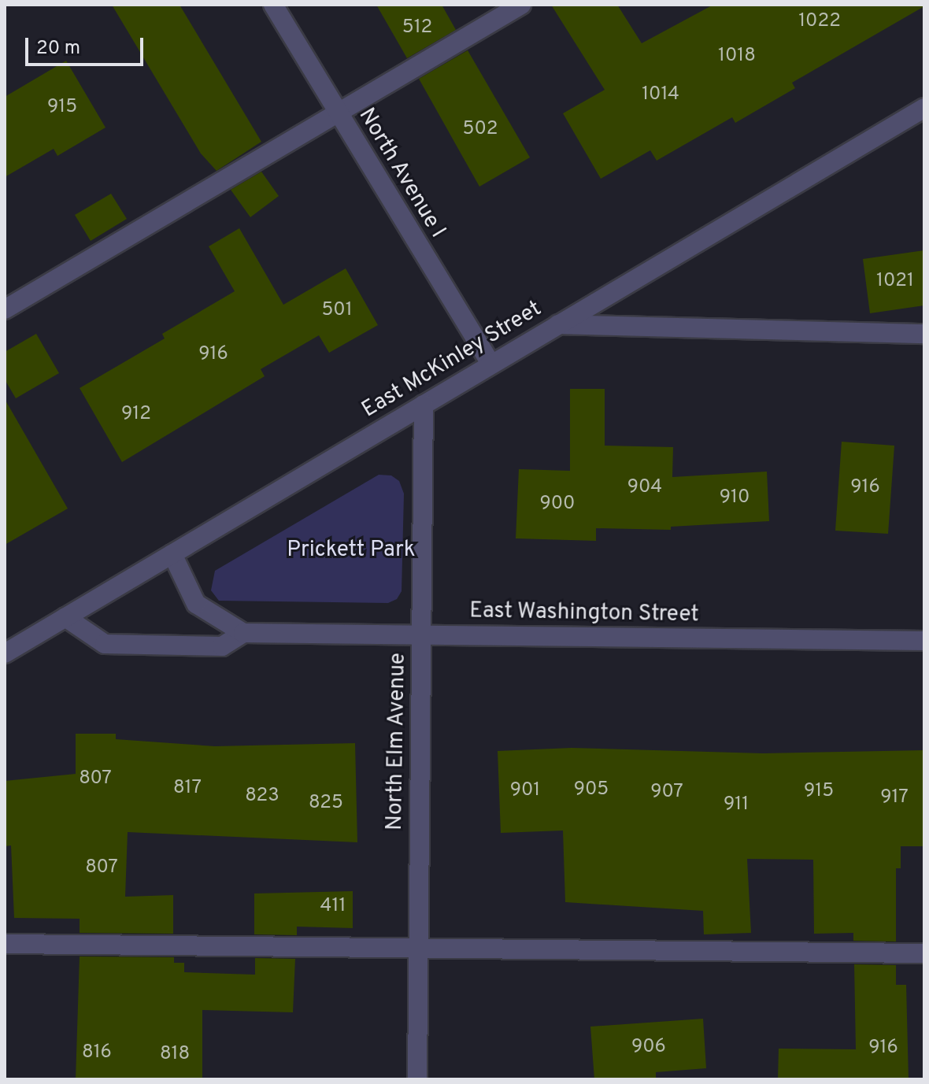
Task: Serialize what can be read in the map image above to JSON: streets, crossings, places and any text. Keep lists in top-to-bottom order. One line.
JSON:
{"streets":{"street":["North Avenue I","East McKinley Street","East Washington Street","North Elm Avenue"]},"crossings":[["North Avenue I","East McKinley Street"],["East McKinley Street","East Washington Street"],["East McKinley Street","North Elm Avenue"],["East Washington Street","North Elm Avenue"]],"parks":["Prickett Park"],"house_numbers":["1022","512","1018","1014","915","502","1021","501","916","912","904","916","910","900","807","817","905","901","915","907","823","917","825","911","807","411","906","916","816","818"],"scale_bar":"20 m"}
